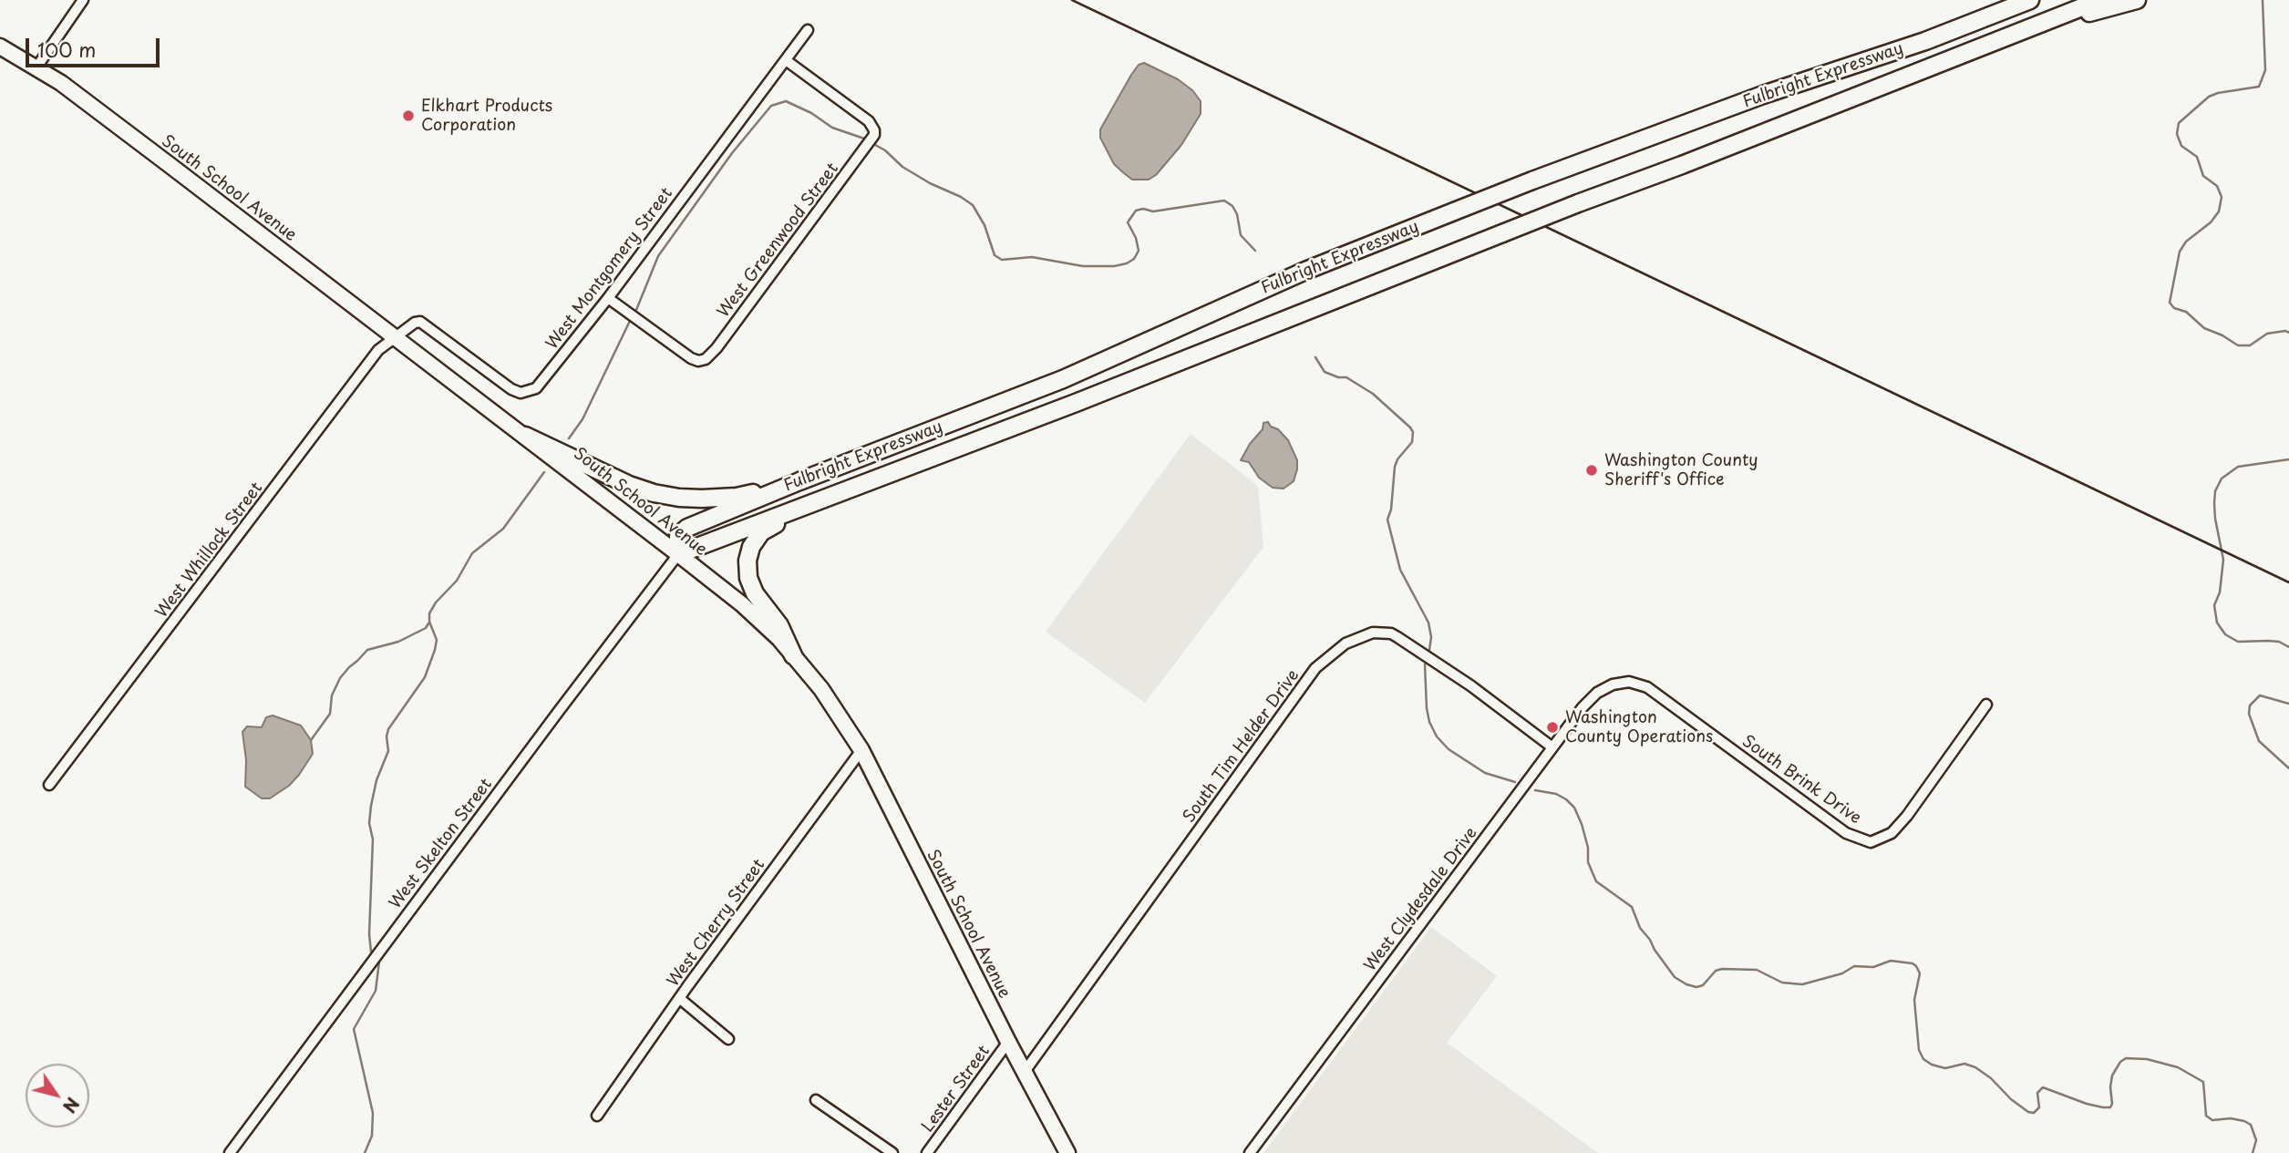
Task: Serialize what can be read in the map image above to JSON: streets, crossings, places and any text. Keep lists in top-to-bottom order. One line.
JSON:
{"streets":{"highway":["Fulbright Expressway"],"main road":["South School Avenue"],"street":["West Greenwood Street","West Montgomery Street","West Whillock Street","South Tim Helder Drive","South Brink Drive","West Skelton Street","West Clydesdale Drive","West Cherry Street","Lester Street"]},"crossings":[["Fulbright Expressway","South School Avenue"],["Fulbright Expressway","West Skelton Street"],["South School Avenue","West Montgomery Street"],["South School Avenue","West Whillock Street"],["South School Avenue","South Tim Helder Drive"],["South School Avenue","West Skelton Street"],["South School Avenue","West Cherry Street"],["South School Avenue","Lester Street"],["West Greenwood Street","West Montgomery Street"],["West Montgomery Street","West Whillock Street"],["South Tim Helder Drive","West Clydesdale Drive"],["South Brink Drive","West Clydesdale Drive"]],"places":["Elkhart Products Corporation","Washington County Sheriff's Office","Washington County Operations"],"scale_bar":"100 m","north":"bottom right"}
